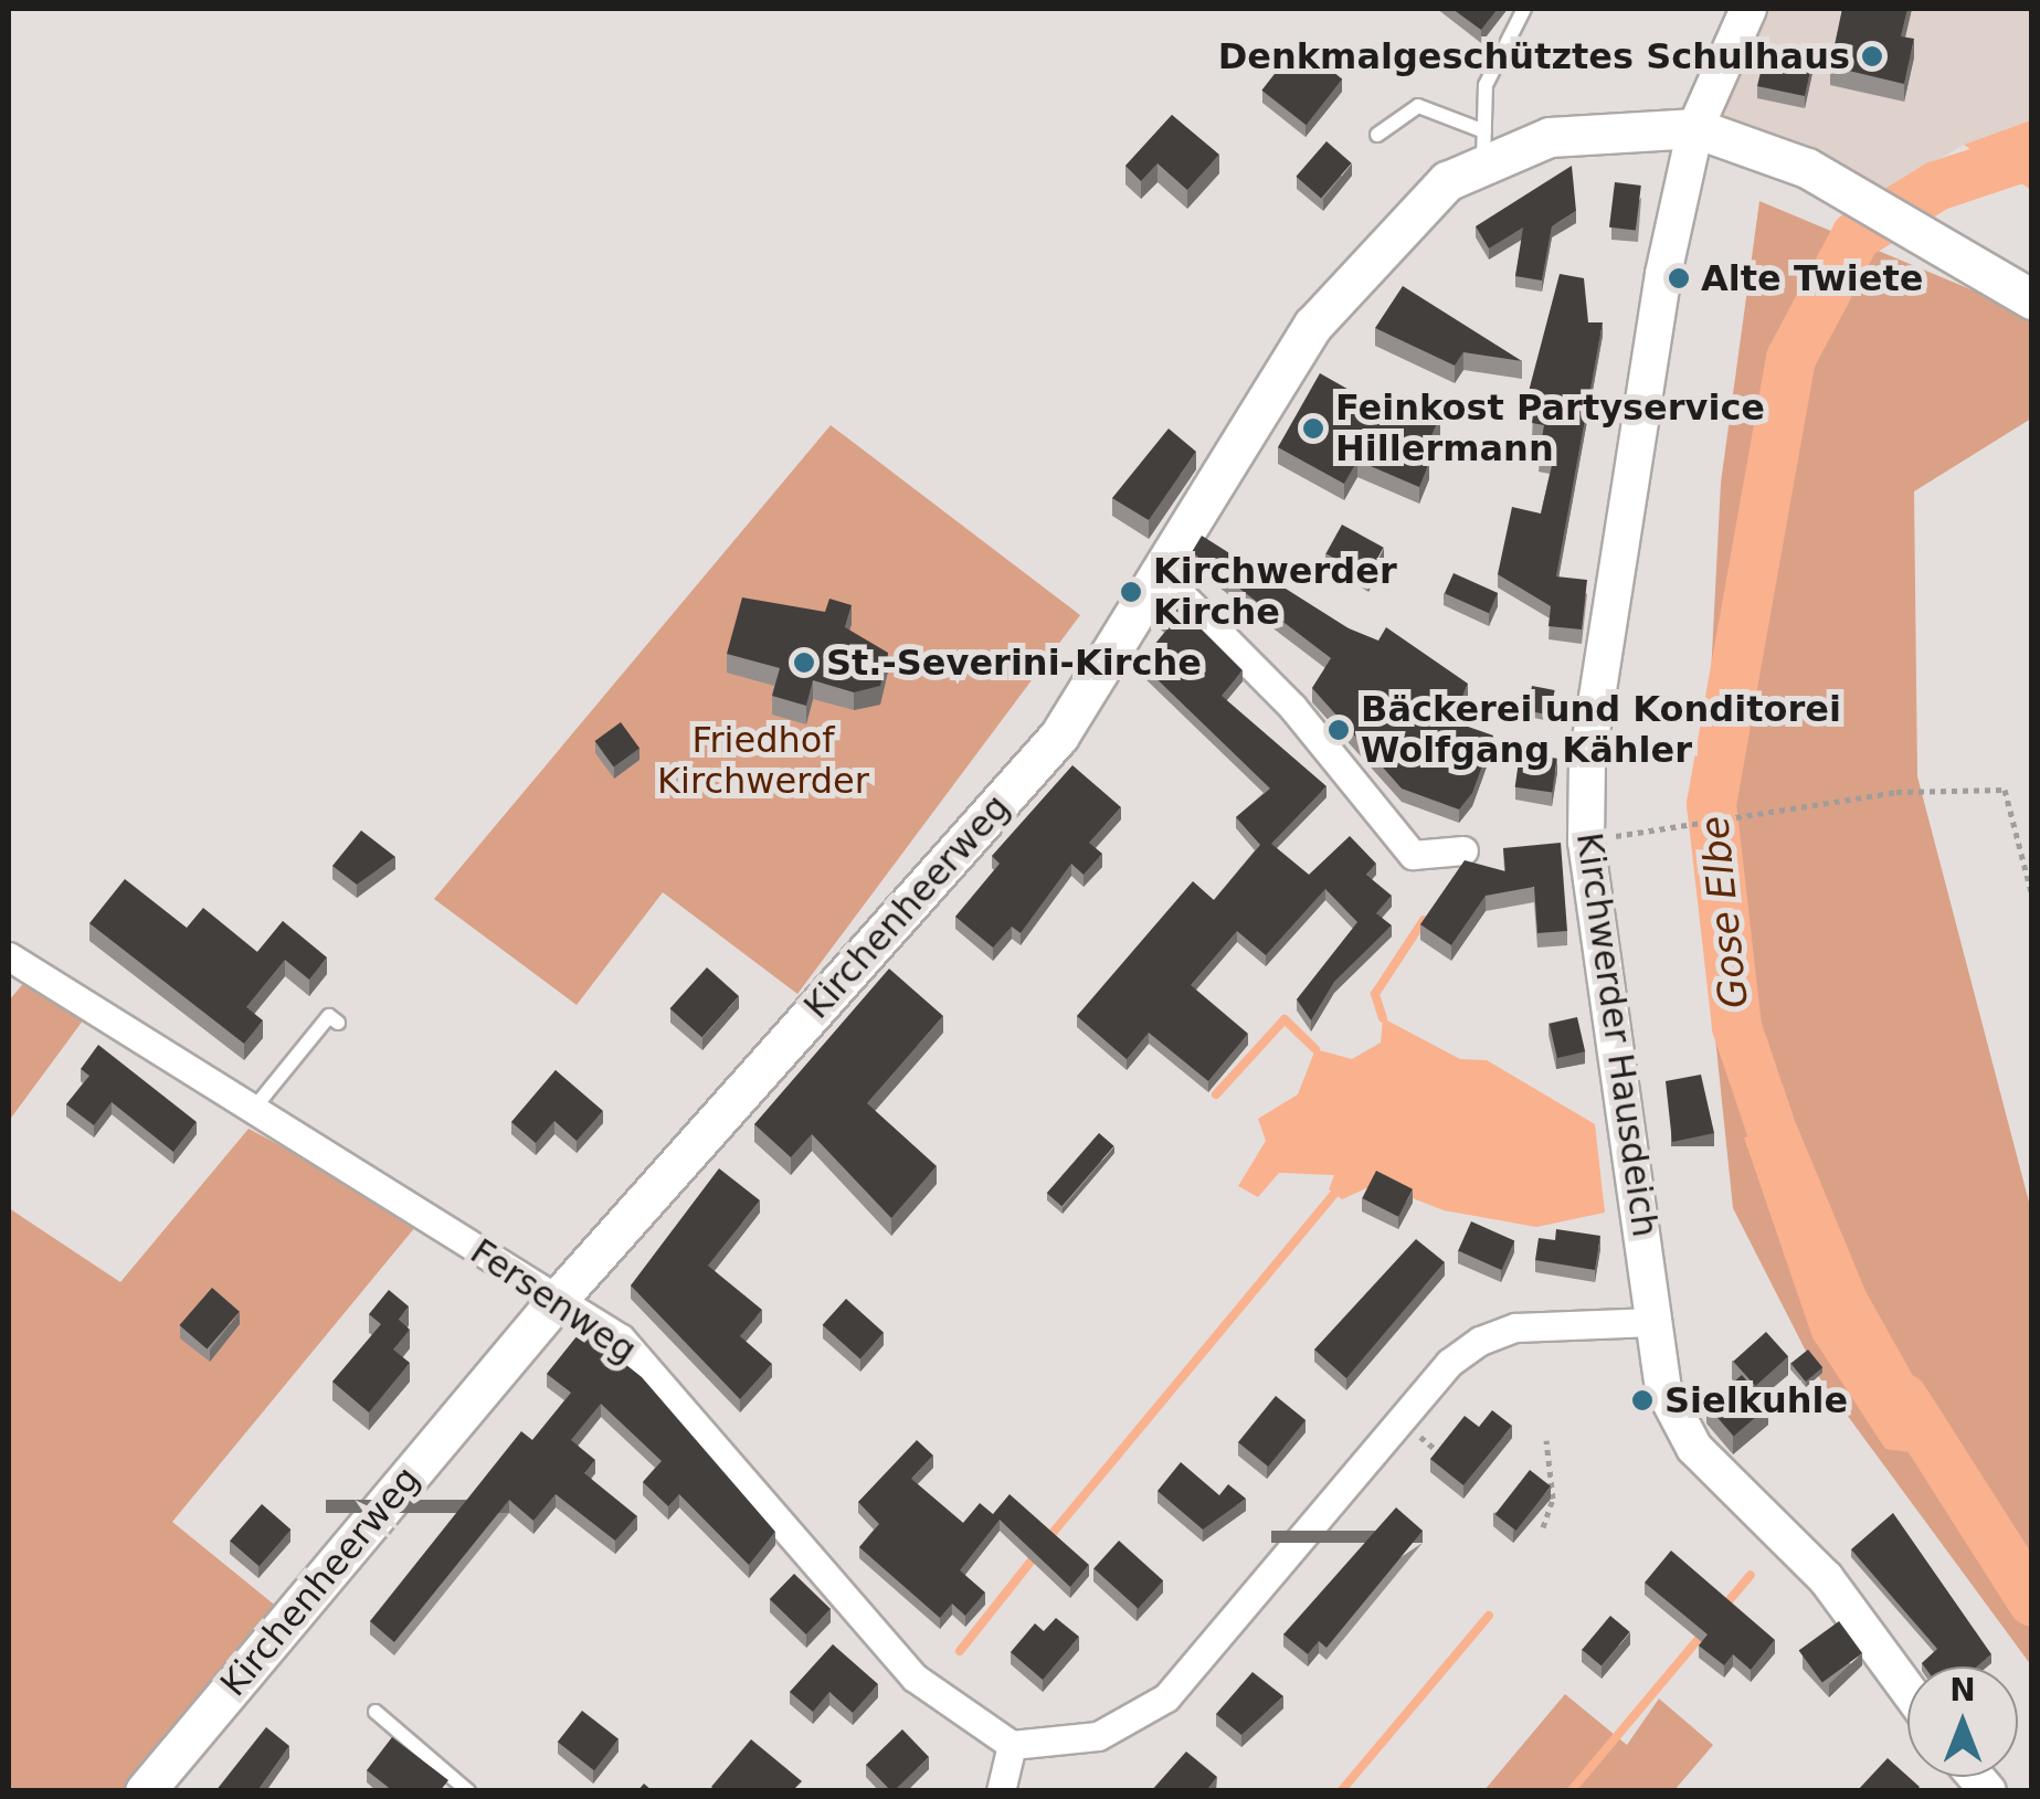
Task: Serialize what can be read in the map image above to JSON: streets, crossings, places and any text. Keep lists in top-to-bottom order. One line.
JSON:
{"streets":{"main road":["Kirchenheerweg"],"street":["Kirchwerder Hausdeich","Fersenweg"]},"crossings":[["Kirchenheerweg","Kirchwerder Hausdeich"],["Kirchenheerweg","Fersenweg"]],"water":["Gose Elbe"],"parks":["Friedhof Kirchwerder"],"places":["Denkmalgeschütztes Schulhaus","Alte Twiete","Feinkost Partyservice Hillermann","Kirchwerder Kirche","St.-Severini-Kirche","Bäckerei und Konditorei Wolfgang Kähler","Sielkuhle"],"north":"top"}
